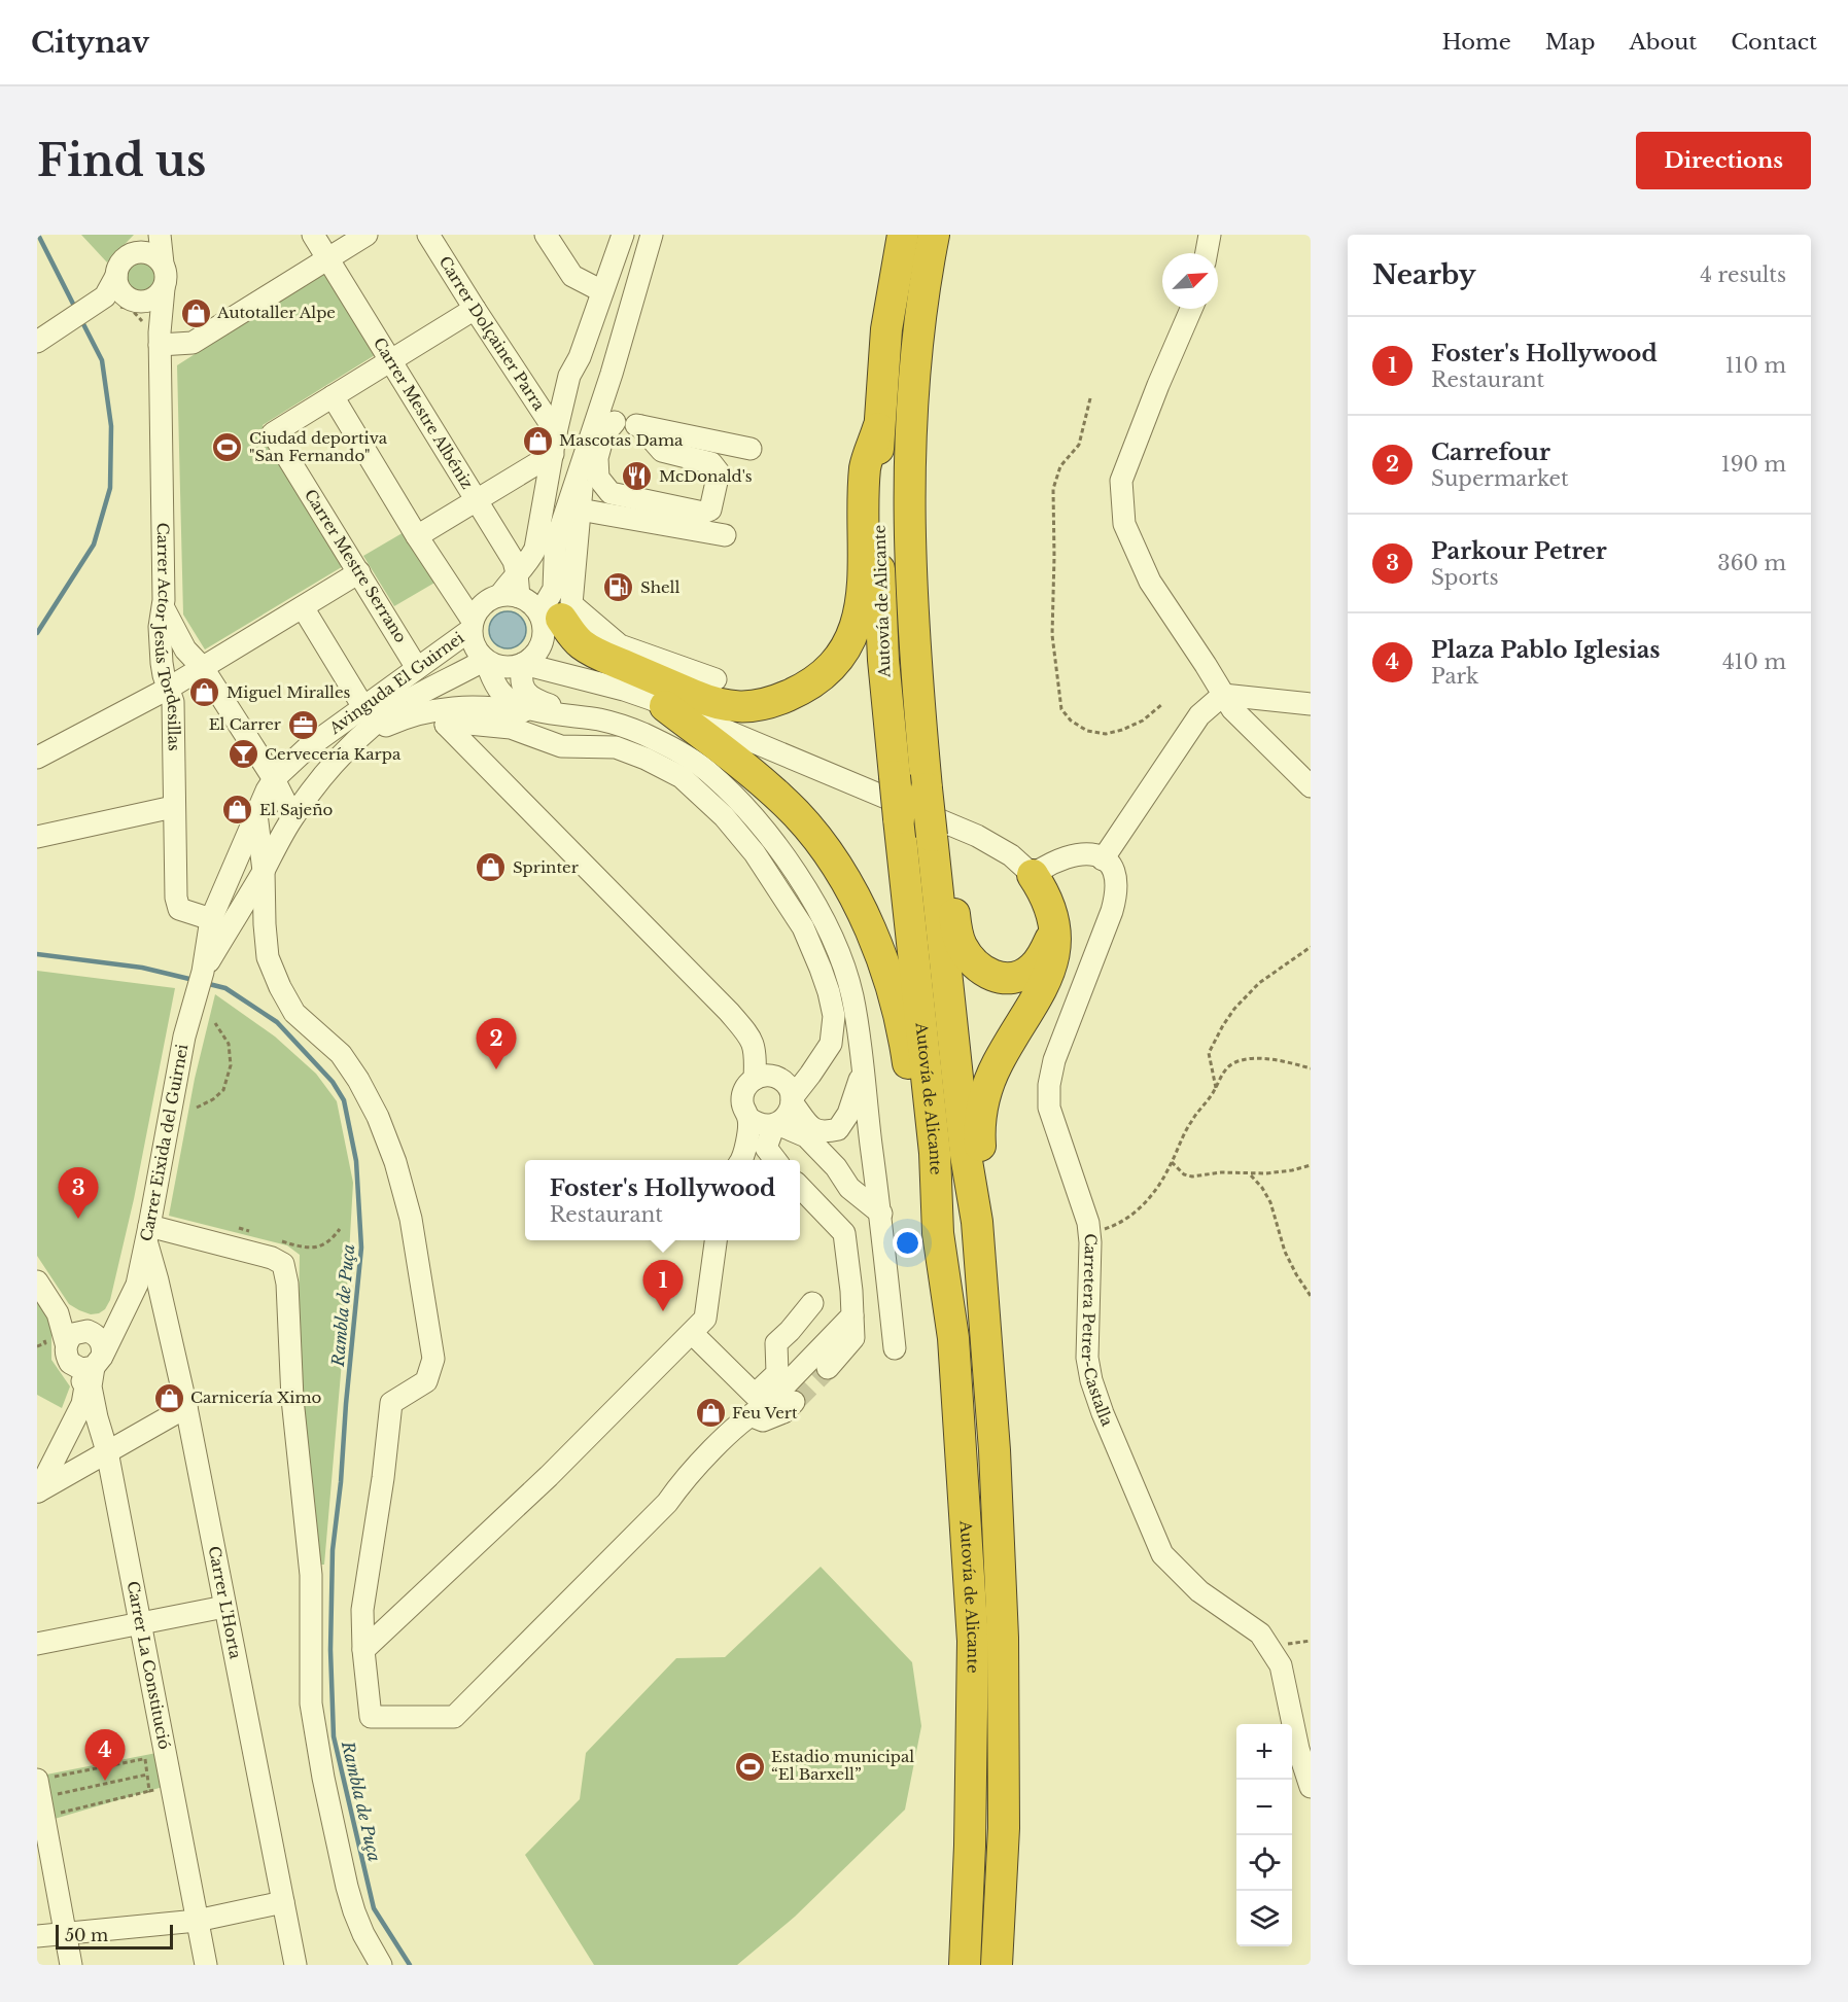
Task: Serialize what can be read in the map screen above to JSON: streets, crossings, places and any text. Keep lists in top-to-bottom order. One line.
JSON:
{"streets":{"highway":["Autovía de Alicante"],"street":["Carrer Dolçainer Parra","Carrer Mestre Albéniz","Carrer Mestre Serrano","Carrer Actor Jesús Tordesillas","Avinguda El Guirnei","Carrer Eixida del Guirnei","Carretera Petrer-Castalla","Carrer L'Horta","Carrer La Constitució"]},"crossings":[["Carrer Mestre Serrano","Avinguda El Guirnei"],["Carrer Actor Jesús Tordesillas","Avinguda El Guirnei"],["Avinguda El Guirnei","Carrer Eixida del Guirnei"],["Carrer Eixida del Guirnei","Carrer L'Horta"],["Carrer Eixida del Guirnei","Carrer La Constitució"]],"water":["Rambla de Puça"],"places":{"shop":["Autotaller Alpe","Mascotas Dama","Miguel Miralles","El Sajeño","Sprinter","Carnicería Ximo","Feu Vert"],"sports":["Ciudad deportiva \"San Fernando\"","Estadio municipal “El Barxell”"],"restaurant":["McDonald's"],"fuel station":["Shell"],"office":["El Carrer"],"bar":["Cervecería Karpa"]},"scale_bar":"50 m","north":"top right","page":{"header":"Citynav","nav":["Home","Map","About","Contact"],"buttons":"Directions","title":"Find us","heading":["Nearby","4 results"],"list":[{"mark":"1","name":"Foster's Hollywood","note":"Restaurant","value":"110 m"},{"mark":"2","name":"Carrefour","note":"Supermarket","value":"190 m"},{"mark":"3","name":"Parkour Petrer","note":"Sports","value":"360 m"},{"mark":"4","name":"Plaza Pablo Iglesias","note":"Park","value":"410 m"}],"pins":["2","3","1","4"],"popup":["Foster's Hollywood","Restaurant"],"map_buttons":["+","−"],"scale":"50 m"}}
